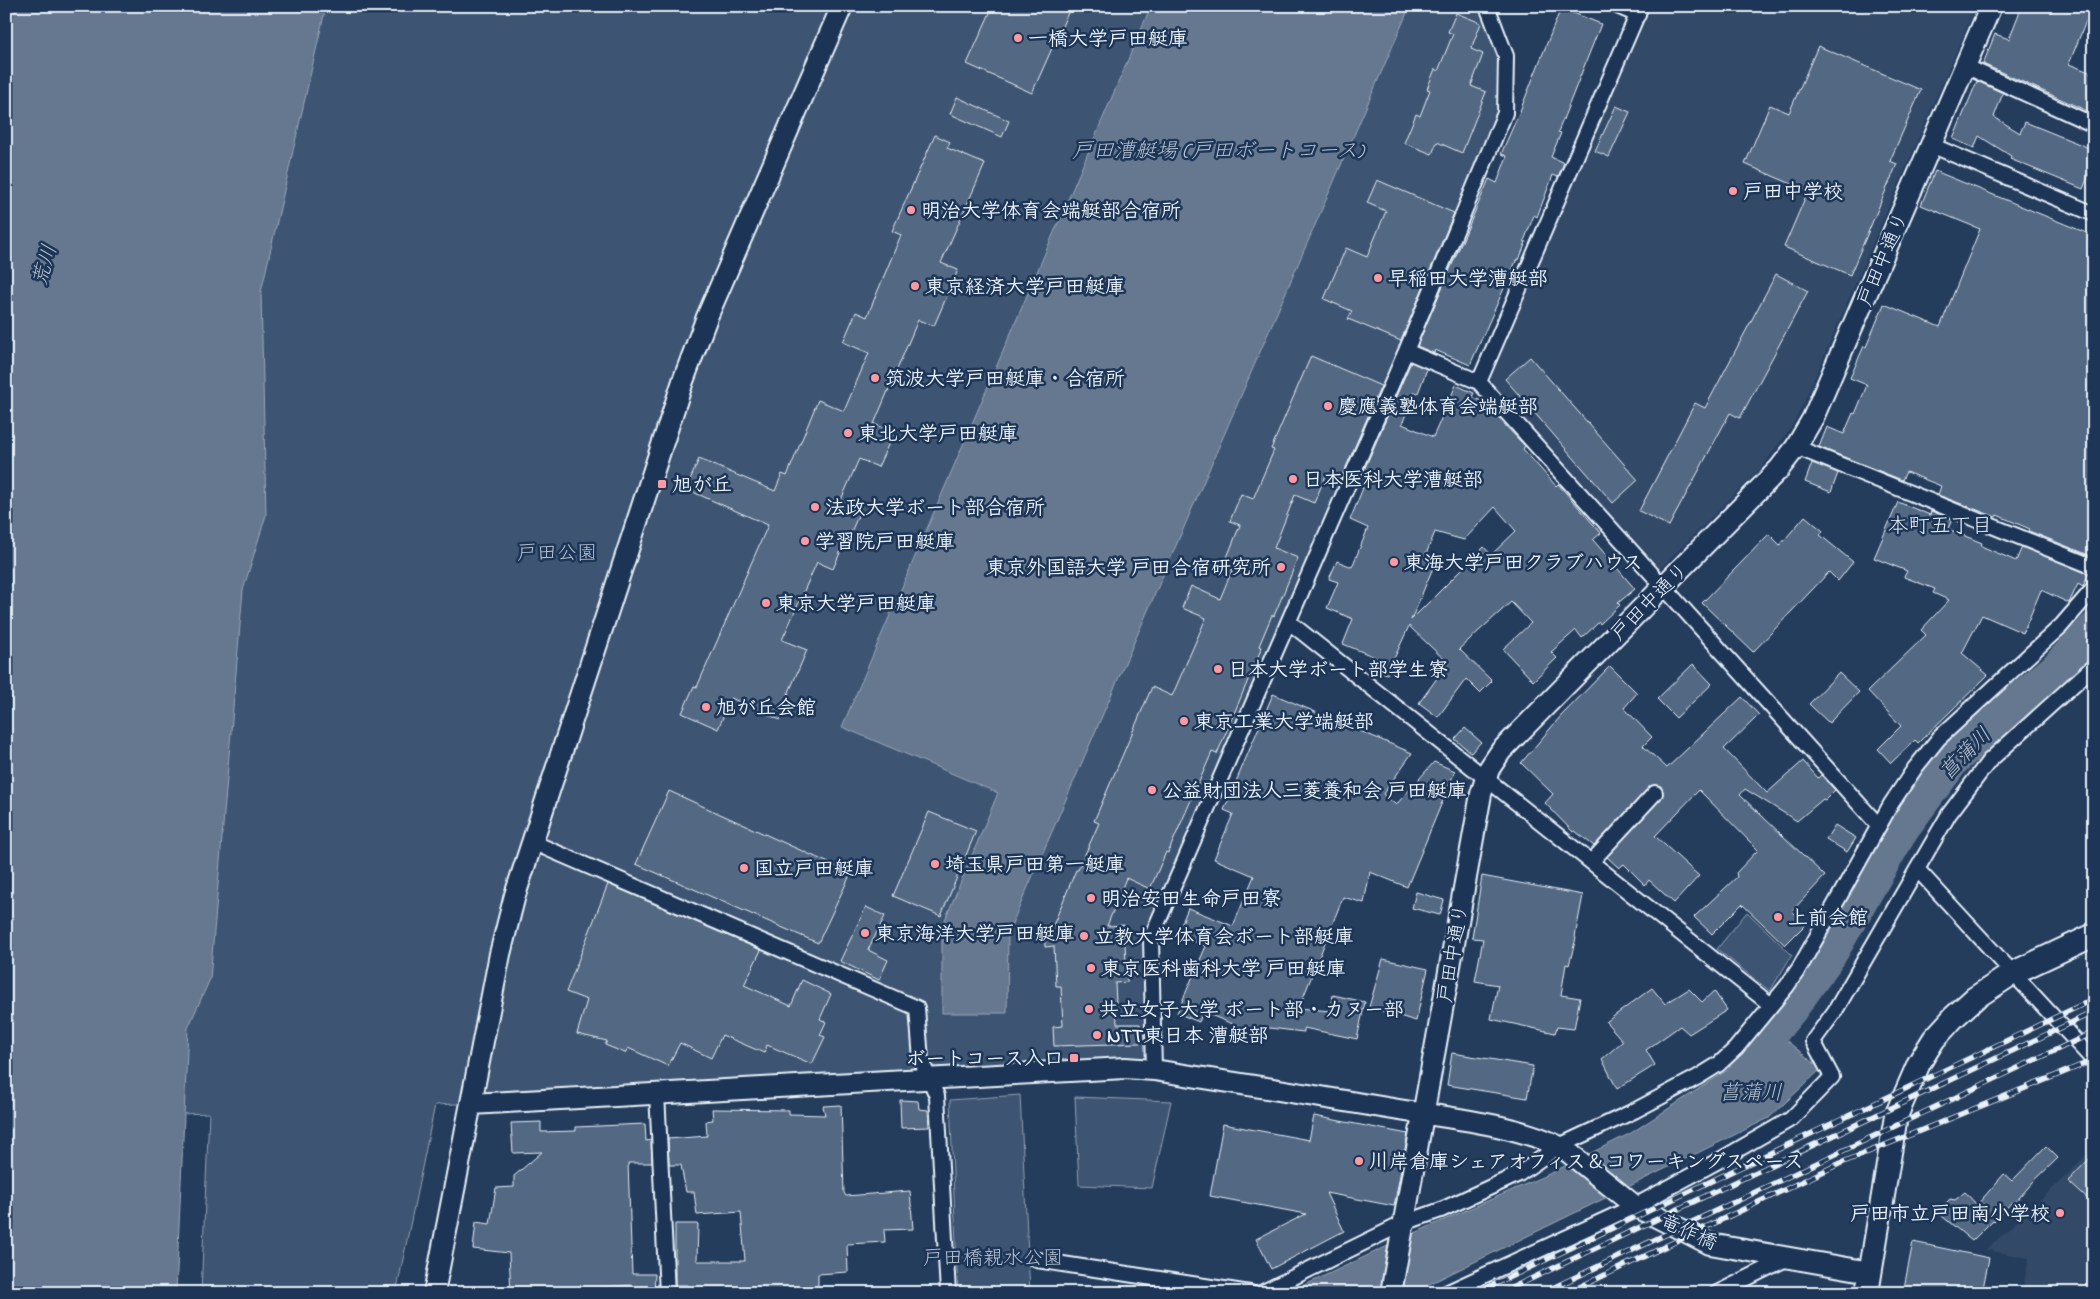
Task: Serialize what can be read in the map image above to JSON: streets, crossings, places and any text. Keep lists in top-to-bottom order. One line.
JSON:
{"streets":{"street":["戸田中通り","竜作橋"]},"crossings":[["戸田中通り","竜作橋"]],"districts":["本町五丁目"],"water":["戸田漕艇場 (戸田ボートコース)","荒川","菖蒲川"],"parks":["戸田公園","戸田橋親水公園"],"places":{"other":["一橋大学戸田艇庫","戸田中学校","明治大学体育会端艇部合宿所","早稲田大学漕艇部","東京経済大学戸田艇庫","筑波大学戸田艇庫・合宿所","慶應義塾体育会端艇部","東北大学戸田艇庫","日本医科大学漕艇部","法政大学ボート部合宿所","学習院戸田艇庫","東海大学戸田クラブハウス","東京外国語大学 戸田合宿研究所","東京大学戸田艇庫","日本大学ボート部学生寮","旭が丘会館","東京工業大学端艇部","公益財団法人三菱養和会 戸田艇庫","埼玉県戸田第一艇庫","国立戸田艇庫","明治安田生命戸田寮","上前会館","東京海洋大学戸田艇庫","立教大学体育会ボート部艇庫","東京医科歯科大学 戸田艇庫","共立女子大学 ボート部・カヌー部","NTT東日本 漕艇部","川岸倉庫シェアオフィス＆コワーキングスペース","戸田市立戸田南小学校"],"transit":["旭が丘","ボートコース入口"]}}
